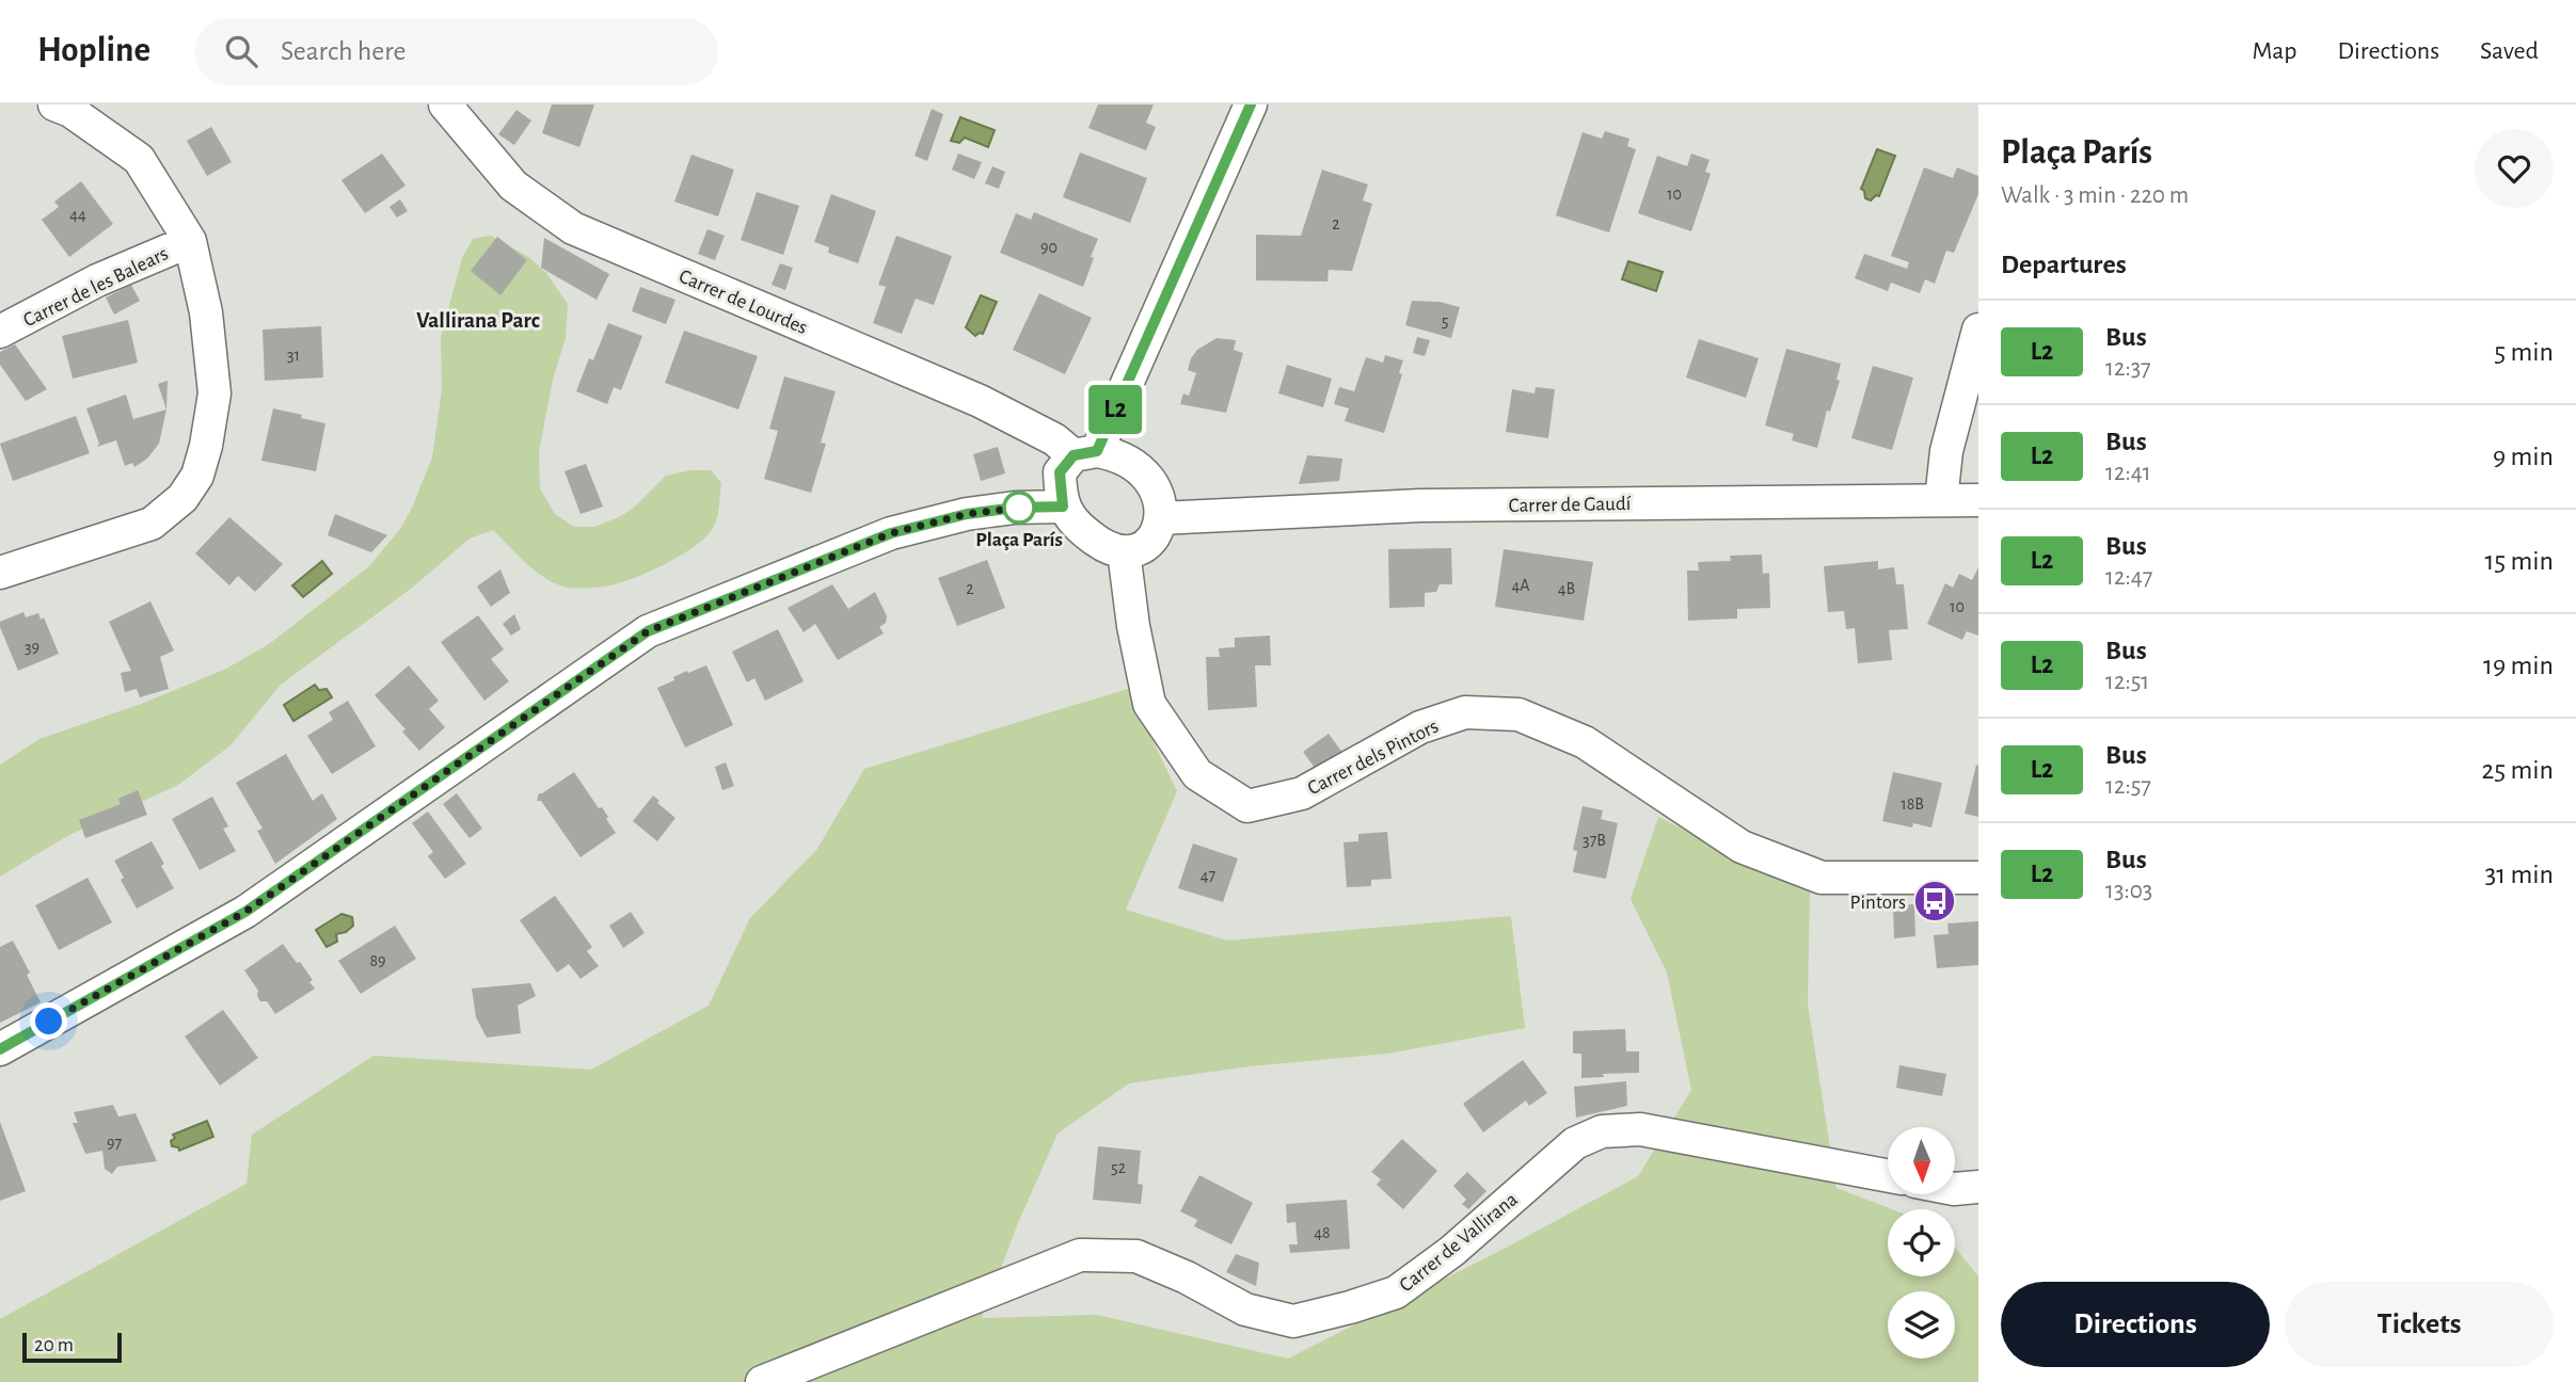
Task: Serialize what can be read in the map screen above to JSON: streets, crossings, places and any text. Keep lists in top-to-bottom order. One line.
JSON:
{"streets":{"street":["Carrer de les Balears","Carrer de Lourdes","Carrer de Gaudí","Carrer dels Pintors","Carrer de Vallirana"]},"crossings":[["Carrer de Lourdes","Carrer de Gaudí"],["Carrer de Lourdes","Carrer dels Pintors"],["Carrer de Gaudí","Carrer dels Pintors"]],"districts":["Vallirana Parc"],"places":{"other":["Plaça París"],"bus stop":["Pintors"]},"lines":["bus line L2"],"house_numbers":["10","44","2","90","5","31","4A","2","4B","10","39","18B","37B","47","89","97","52","48"],"scale_bar":"20 m","north":"bottom","page":{"header":"Hopline","search":"Search here","nav":["Map","Directions","Saved"],"on_map":"L2","heading":[["Plaça París","Walk · 3 min · 220 m"],"Departures"],"list":[{"mark":"L2","name":"Bus","note":"12:37","value":"5 min"},{"mark":"L2","name":"Bus","note":"12:41","value":"9 min"},{"mark":"L2","name":"Bus","note":"12:47","value":"15 min"},{"mark":"L2","name":"Bus","note":"12:51","value":"19 min"},{"mark":"L2","name":"Bus","note":"12:57","value":"25 min"},{"mark":"L2","name":"Bus","note":"13:03","value":"31 min"}],"buttons":["Directions","Tickets"],"scale":"20 m"}}
